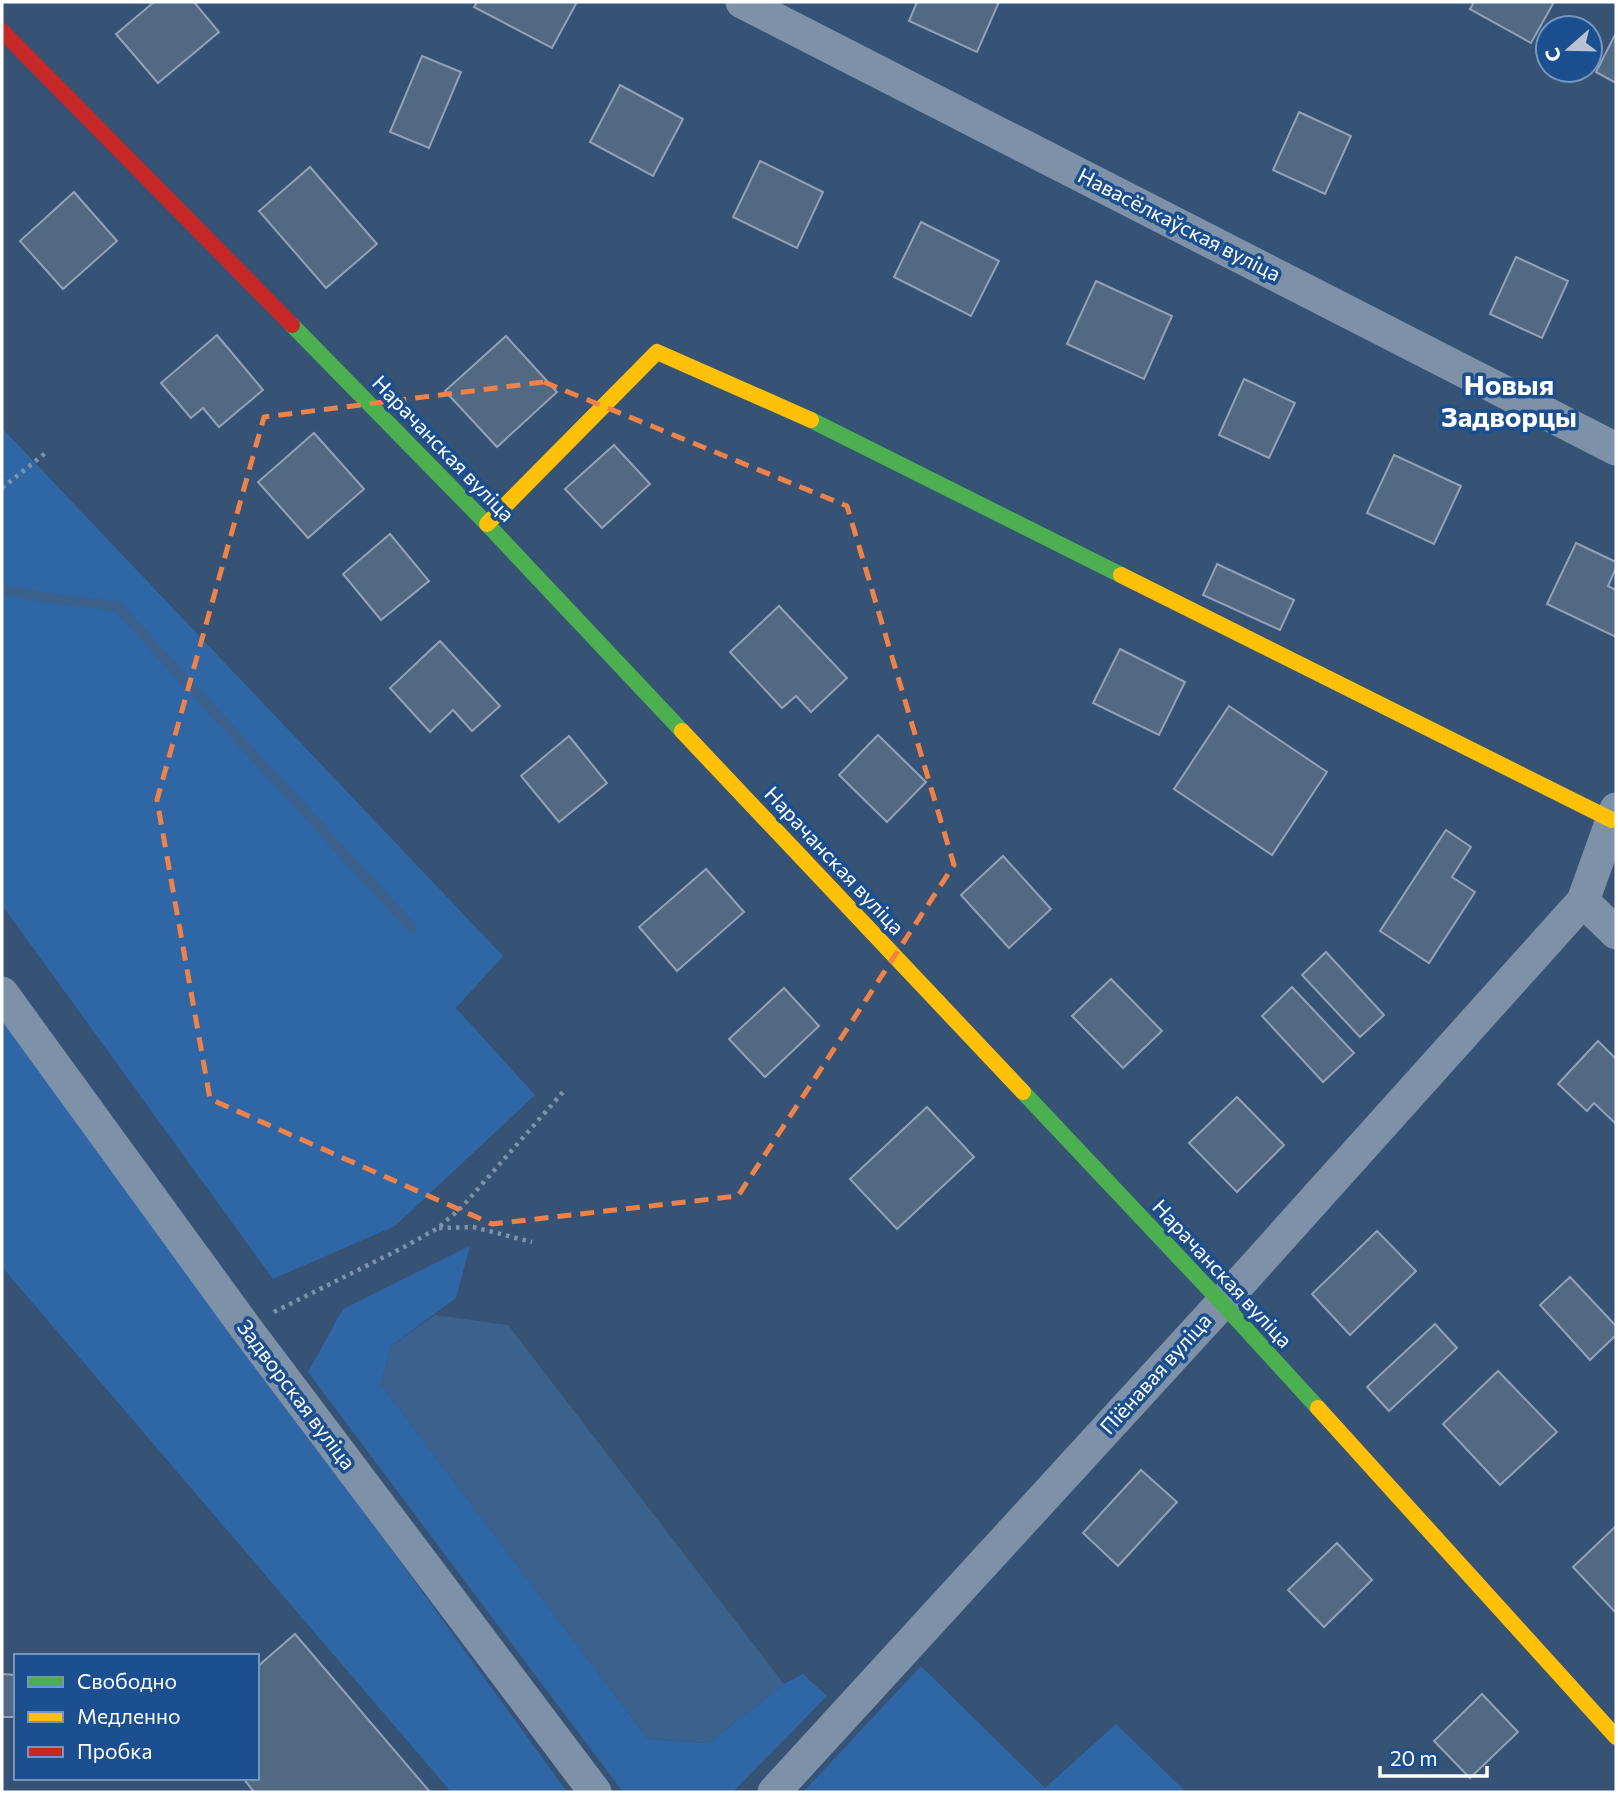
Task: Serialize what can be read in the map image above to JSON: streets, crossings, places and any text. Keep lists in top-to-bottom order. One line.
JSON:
{"streets":{"street":["Навасёлкаўская вуліца","Нарачанская вуліца","Піёнавая вуліца","Задворская вуліца"]},"crossings":[["Нарачанская вуліца","Піёнавая вуліца"]],"districts":["Новыя Задворцы"],"legend":["Свободно","Медленно","Пробка"],"scale_bar":"20 m","north":"left"}
